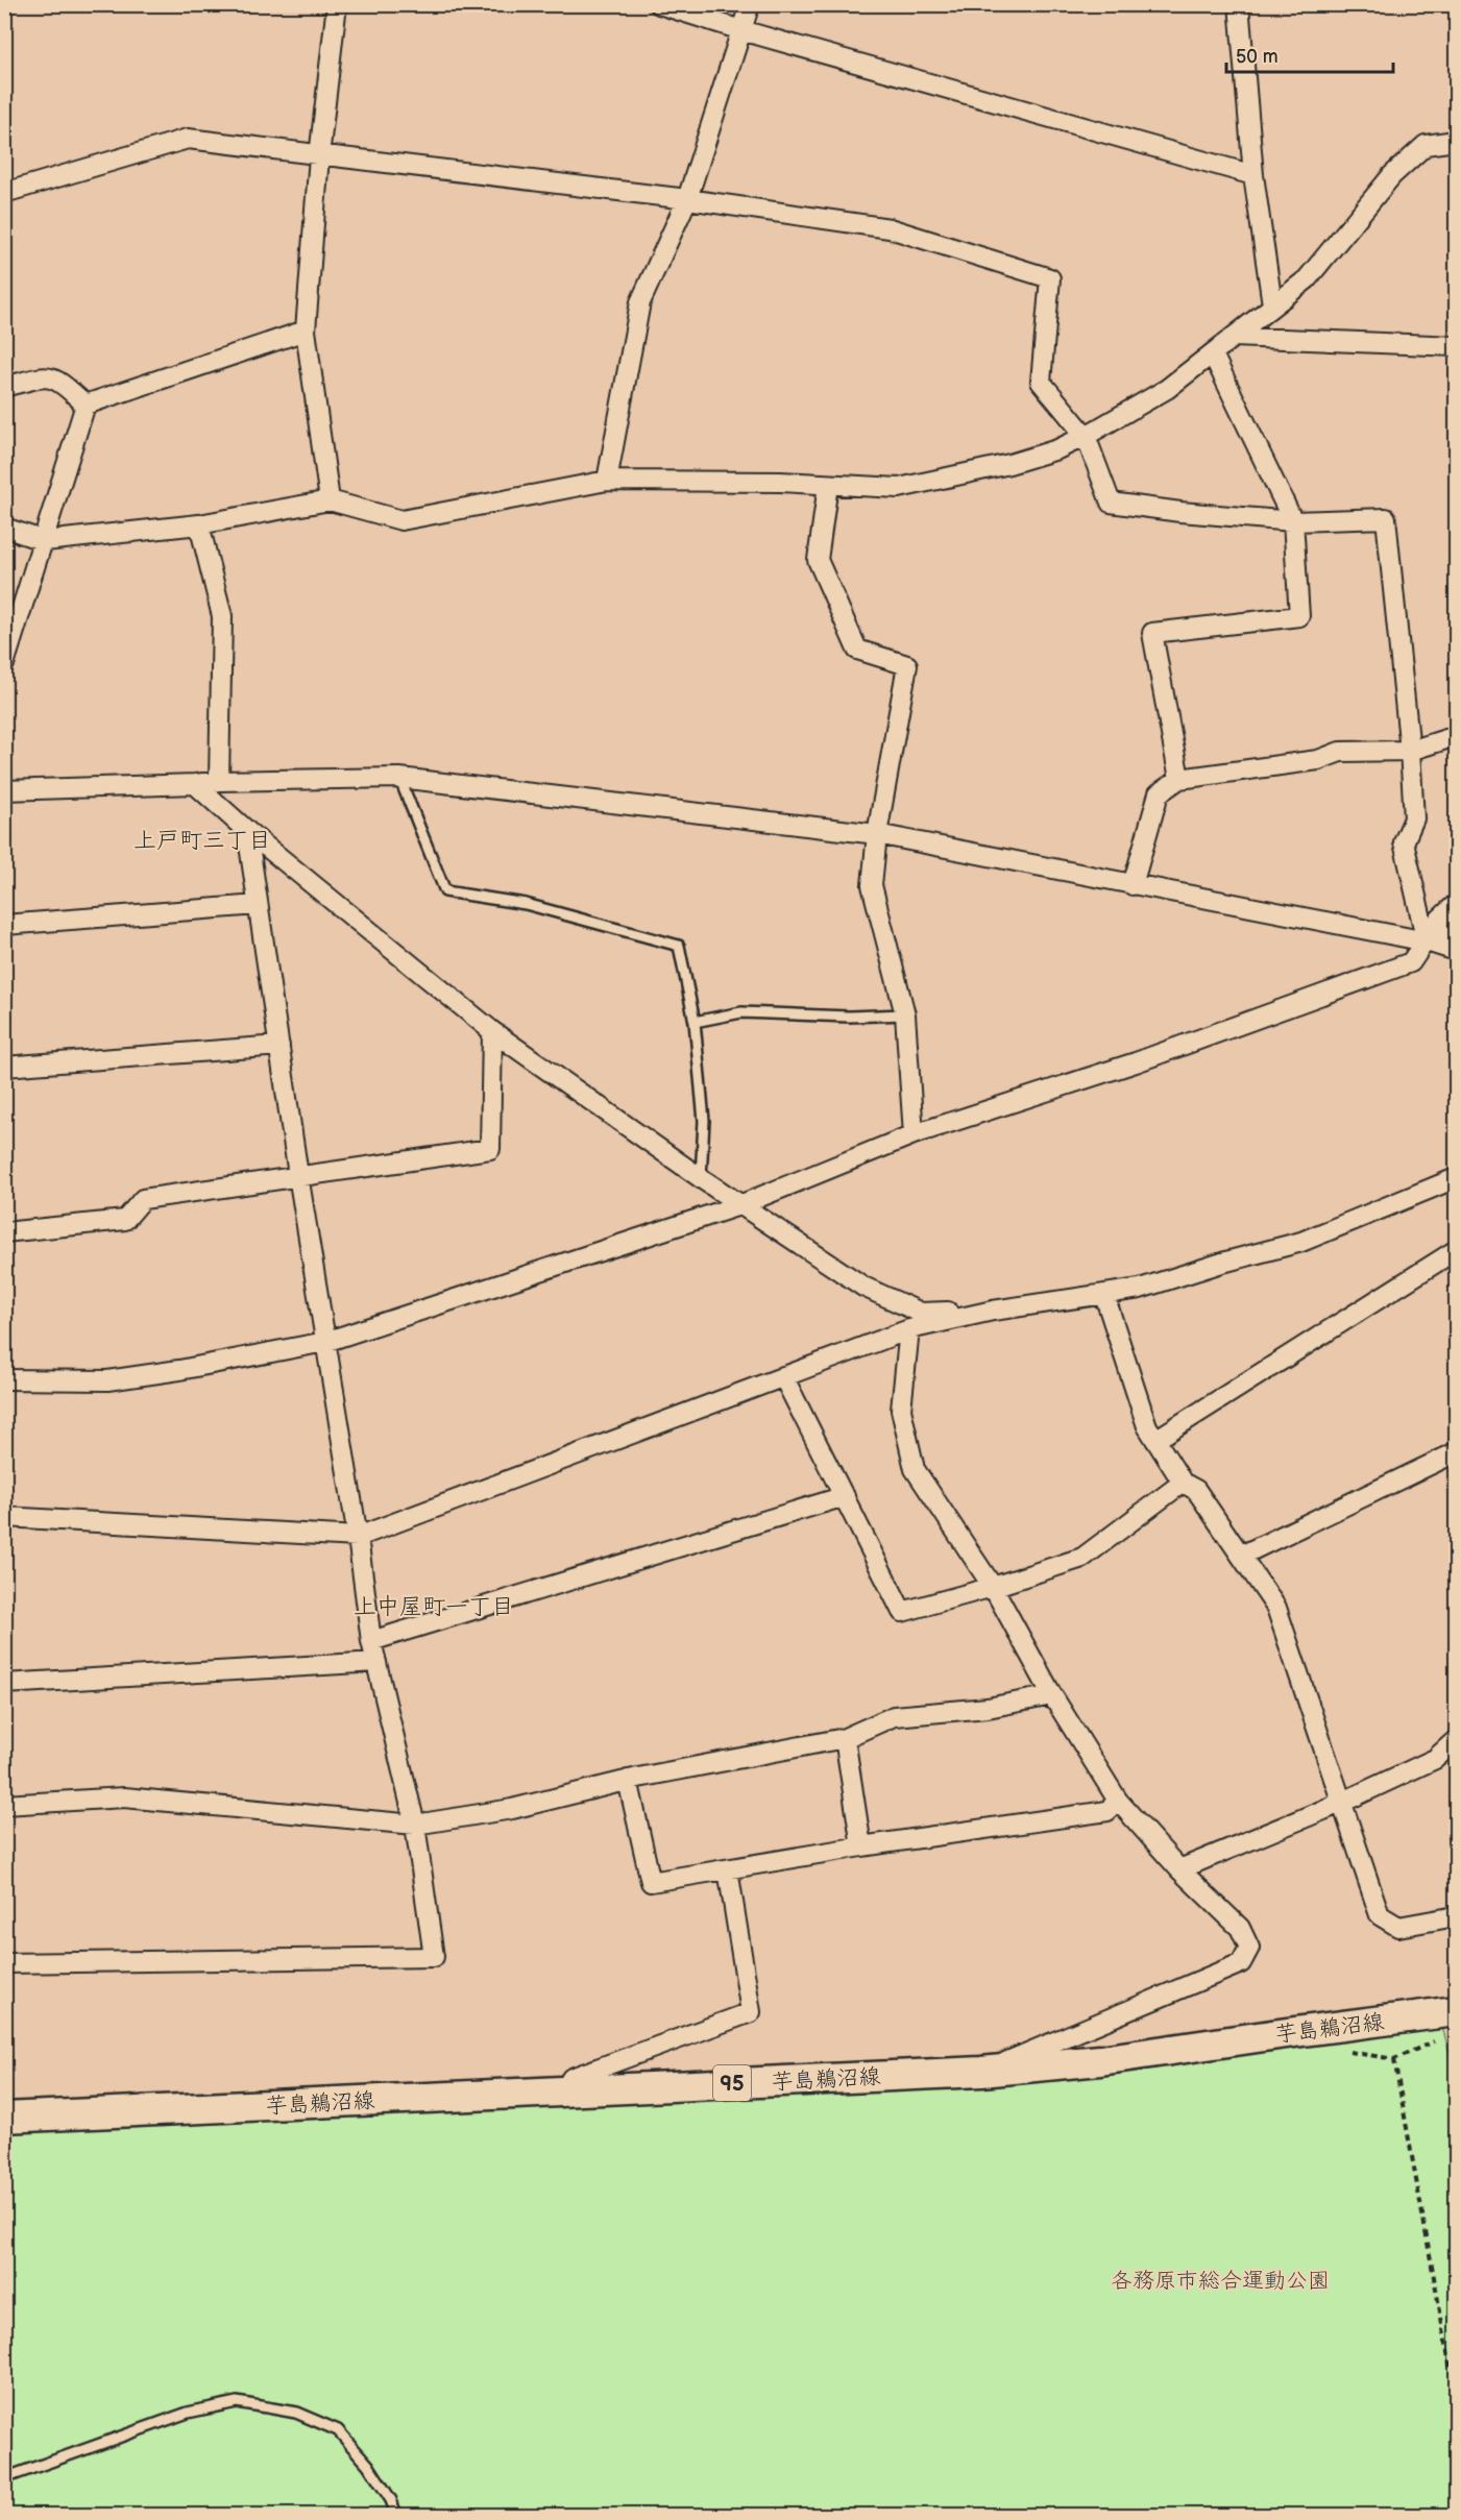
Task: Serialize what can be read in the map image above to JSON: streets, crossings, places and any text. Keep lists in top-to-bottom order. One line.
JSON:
{"streets":{"main road":["芋島鵜沼線","95"]},"districts":["上戸町三丁目","上中屋町一丁目"],"parks":["各務原市総合運動公園"],"scale_bar":"50 m"}
